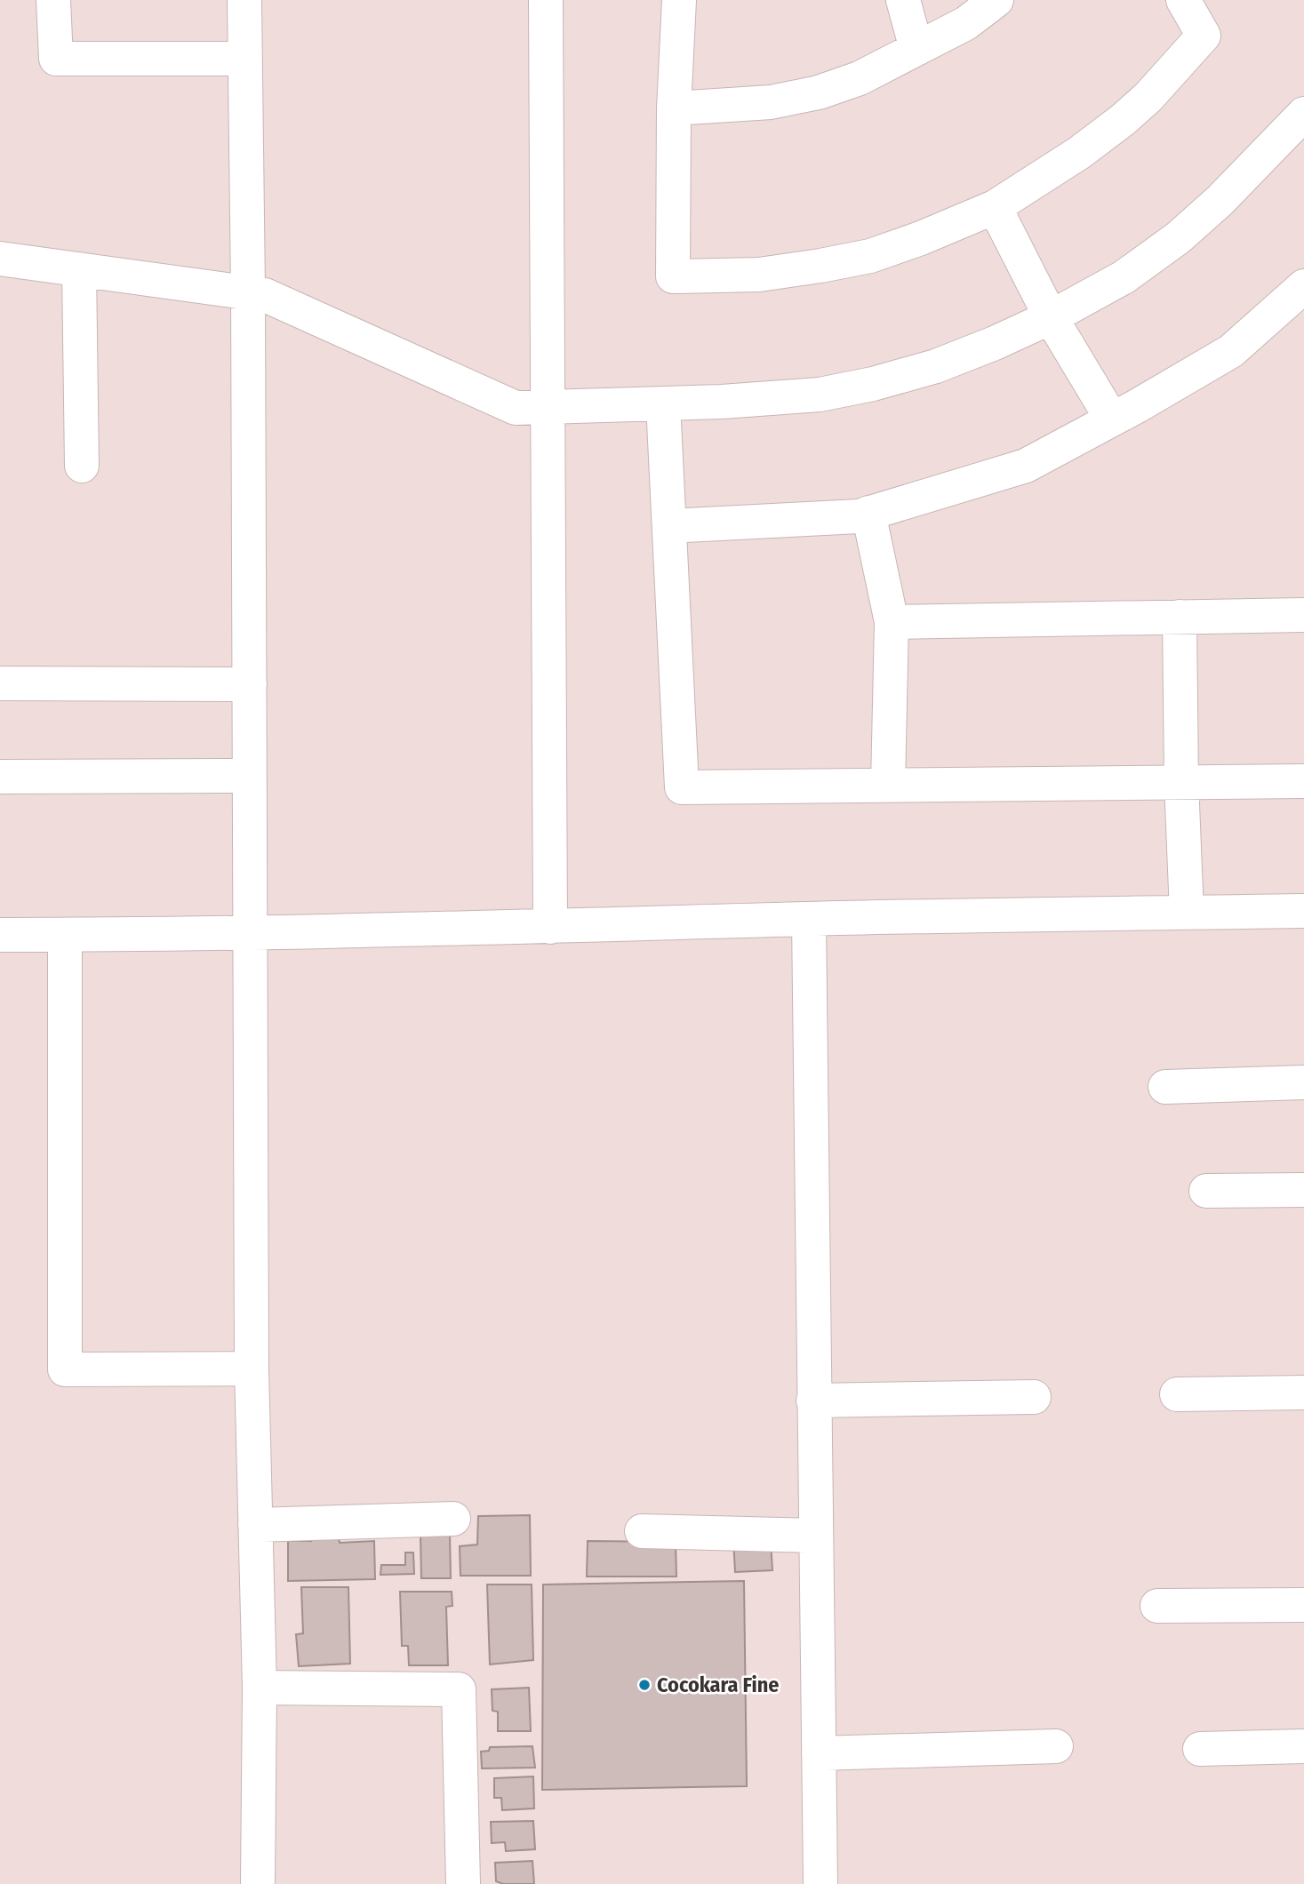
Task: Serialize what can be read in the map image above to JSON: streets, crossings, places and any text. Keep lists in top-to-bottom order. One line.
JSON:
{"places":["Cocokara Fine"]}
